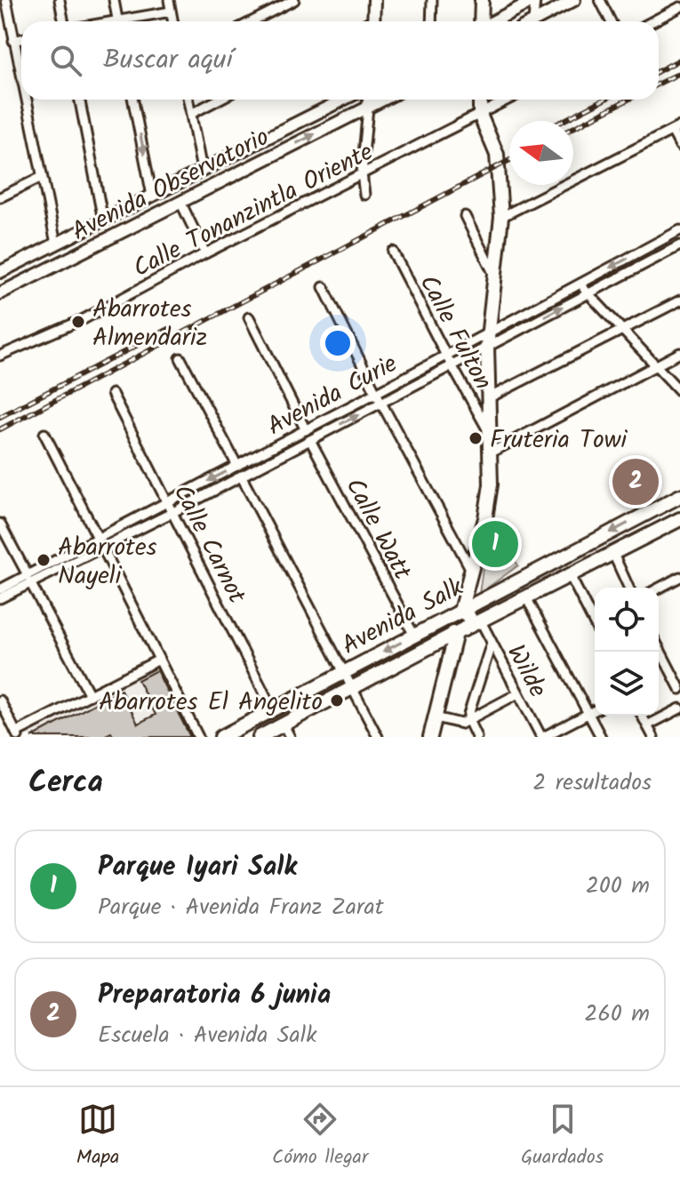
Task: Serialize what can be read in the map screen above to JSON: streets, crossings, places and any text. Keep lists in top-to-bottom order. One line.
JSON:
{"streets":{"main road":["Avenida Salk"],"street":["Avenida Observatorio","Calle Tonanzintla Oriente","Calle Fulton","Avenida Curie","Calle Watt","Calle Carnot","Wilde"]},"crossings":[["Calle Fulton","Avenida Curie"],["Avenida Curie","Calle Watt"],["Avenida Curie","Calle Carnot"],["Calle Watt","Avenida Salk"],["Calle Carnot","Avenida Salk"],["Avenida Salk","Wilde"]],"places":["Abarrotes Almendariz","Fruteria Towi","Abarrotes Nayeli","Abarrotes El Angelito"],"north":"left","page":{"search":"Buscar aquí","pins":["2","1"],"heading":["Cerca","2 resultados"],"list":[{"mark":"1","name":"Parque Iyari Salk","note":"Parque · Avenida Franz Zarat","value":"200 m"},{"mark":"2","name":"Preparatoria 6 junia","note":"Escuela · Avenida Salk","value":"260 m"}],"nav":["Mapa","Cómo llegar","Guardados"]}}
